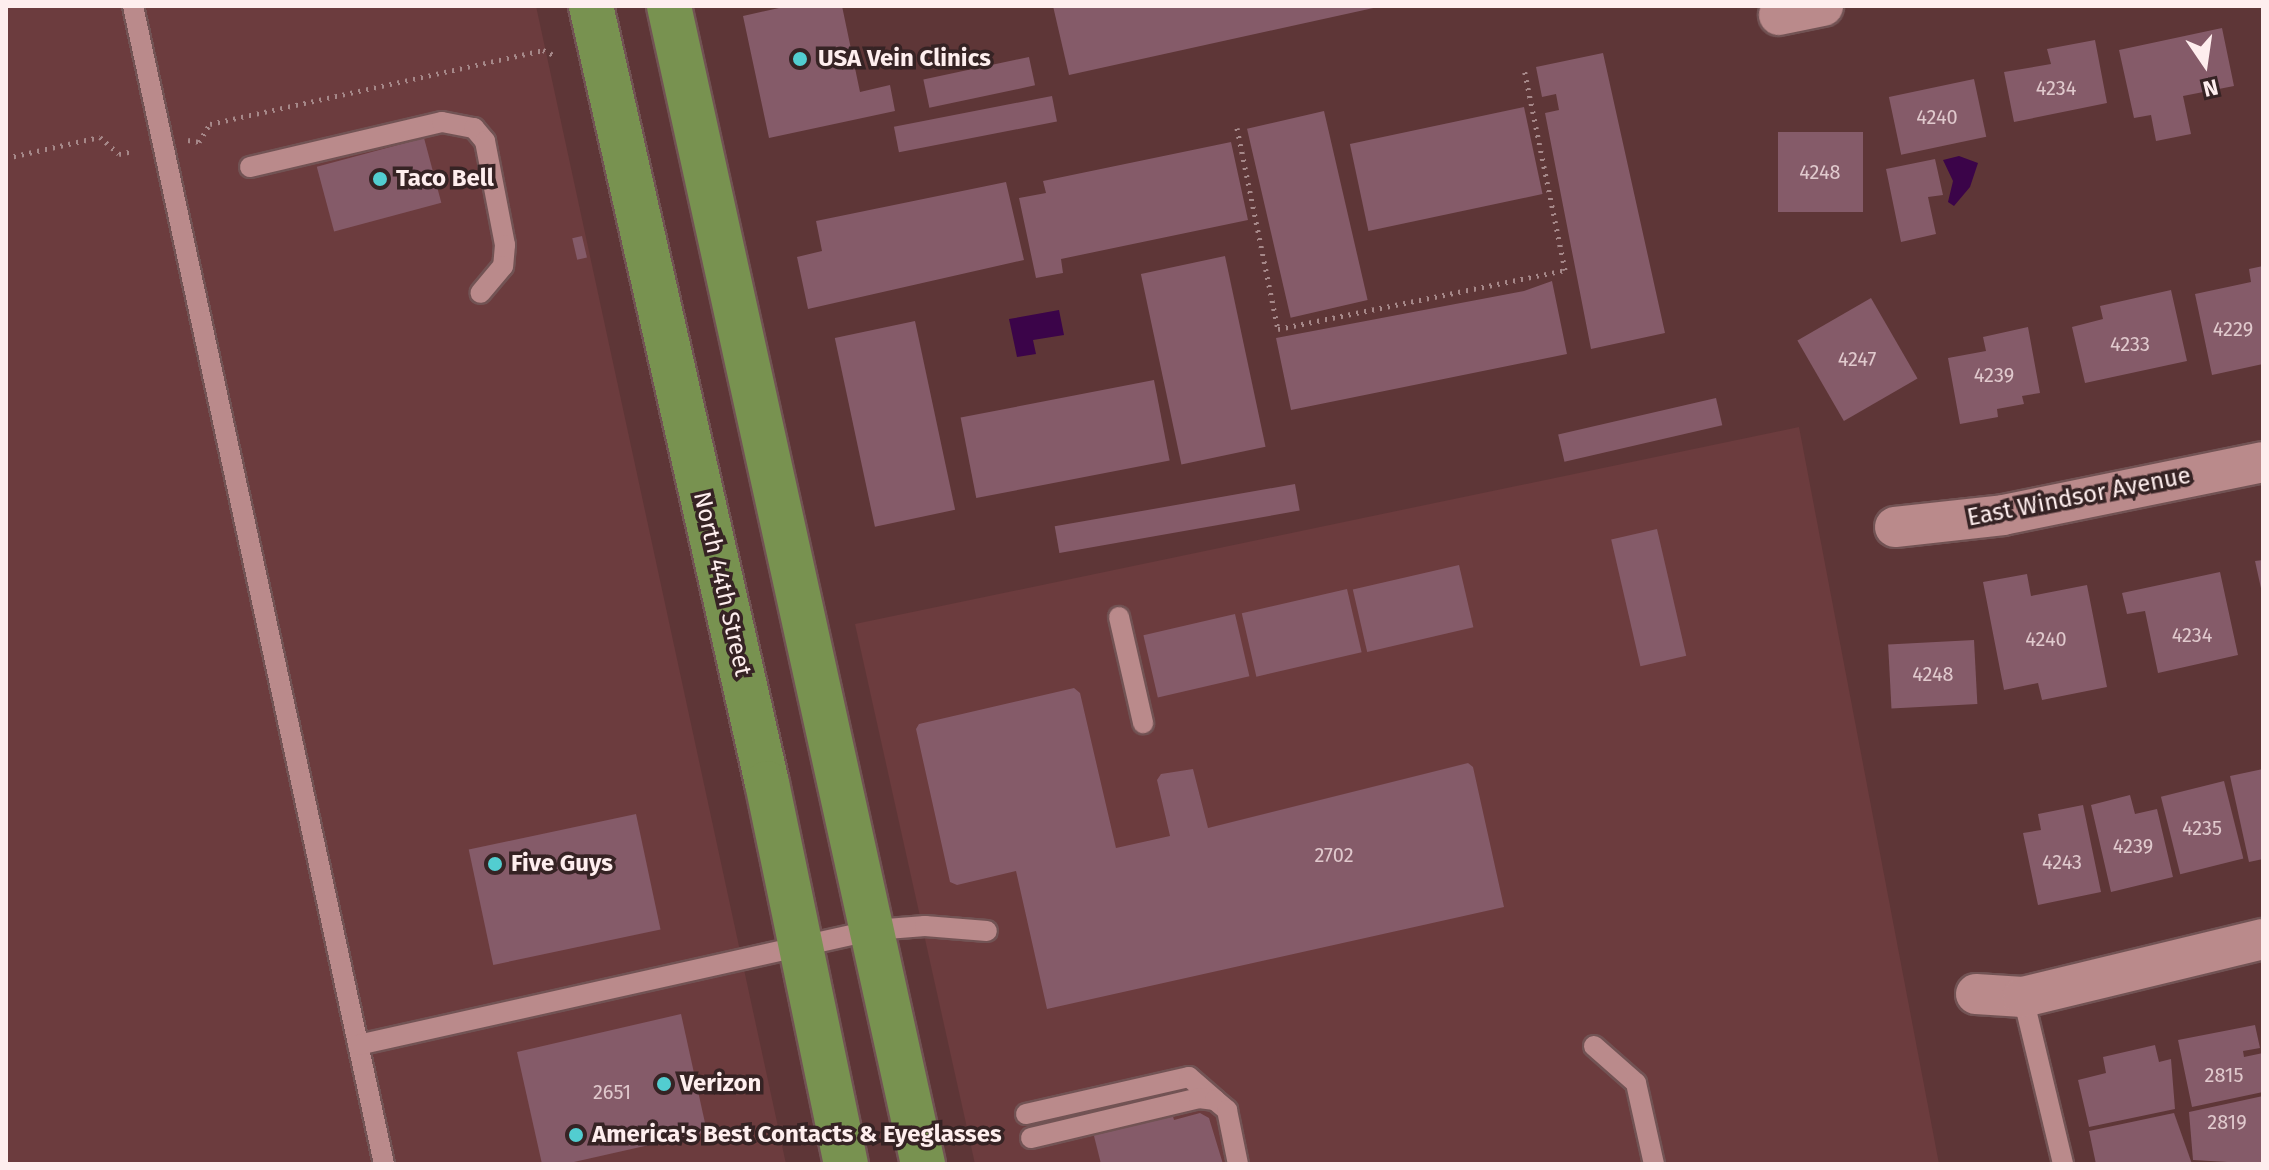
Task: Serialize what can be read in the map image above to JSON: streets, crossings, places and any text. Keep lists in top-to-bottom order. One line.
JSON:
{"streets":{"main road":["North 44th Street"],"street":["East Windsor Avenue"]},"places":["USA Vein Clinics","Taco Bell","Five Guys","Verizon","America's Best Contacts & Eyeglasses"],"house_numbers":["4234","4240","4248","4229","4233","4247","4239","4234","4240","4248","4235","4239","2702","4243","2815","2651","2819"],"north":"bottom"}
